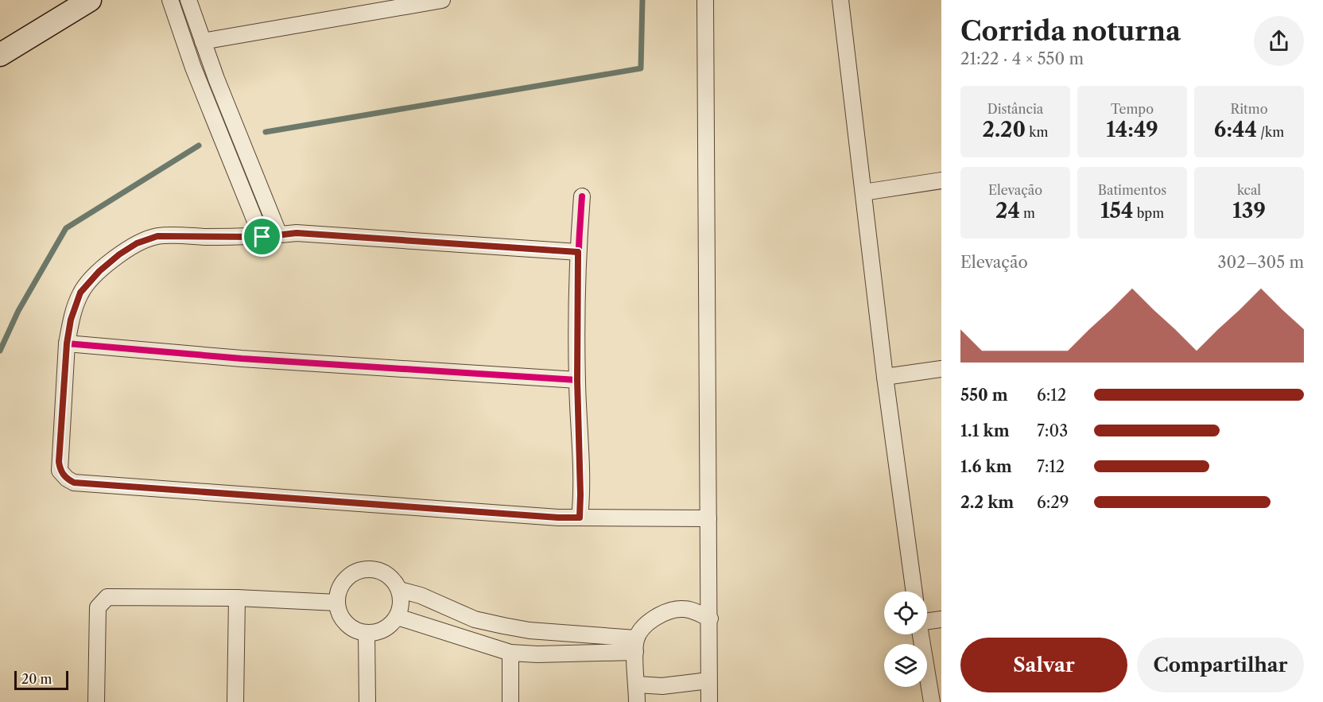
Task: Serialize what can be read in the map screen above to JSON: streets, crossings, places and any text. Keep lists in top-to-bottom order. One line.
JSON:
{"scale_bar":"20 m","page":{"heading":["Corrida noturna","21:22 · 4 × 550 m"],"stats":[["Distância","2.20 km"],["Tempo","14:49"],["Ritmo","6:44 /km"],["Elevação","24 m"],["Batimentos","154 bpm"],["kcal","139"]],"chart":["Elevação","302–305 m"],"list":[{"name":"550 m","note":"6:12"},{"name":"1.1 km","note":"7:03"},{"name":"1.6 km","note":"7:12"},{"name":"2.2 km","note":"6:29"}],"buttons":["Salvar","Compartilhar"],"scale":"20 m"}}
